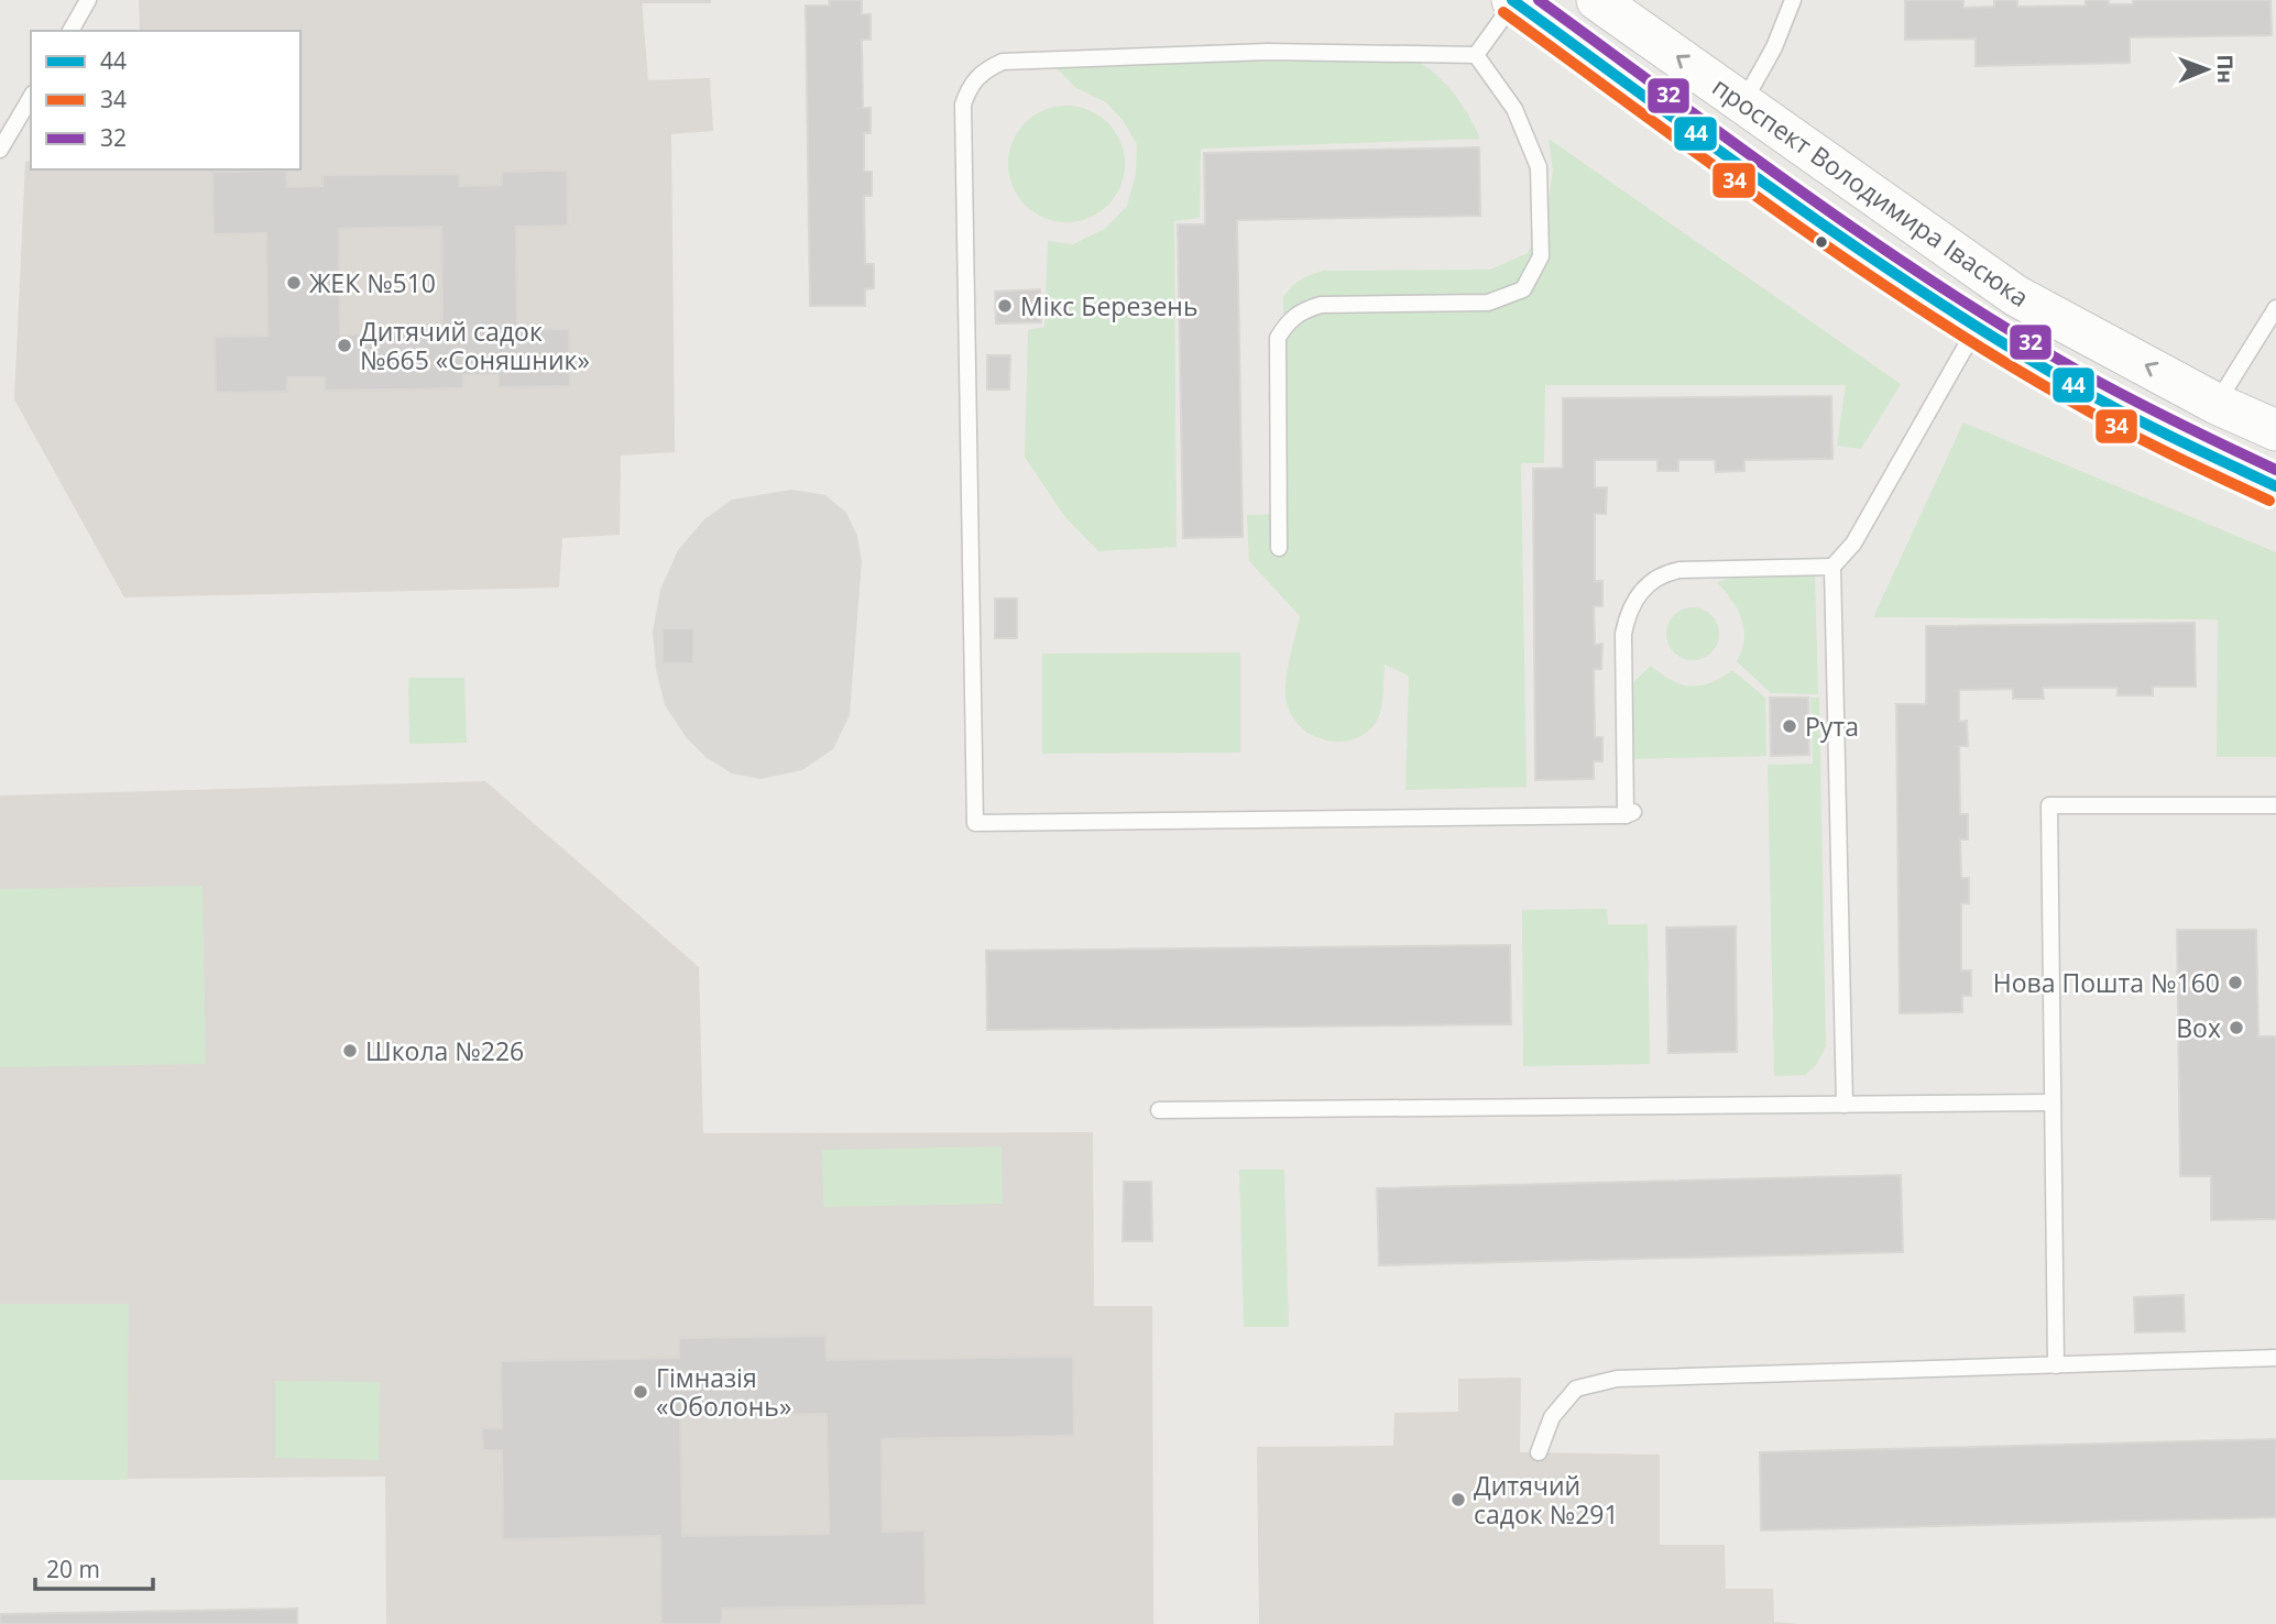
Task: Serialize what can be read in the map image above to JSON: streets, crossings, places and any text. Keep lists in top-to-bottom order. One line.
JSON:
{"streets":{"street":["проспект Володимира Івасюка"]},"places":["ЖЕК №510","Мікс Березень","Дитячий садок №665 «Соняшник»","Рута","Нова Пошта №160","Box","Школа №226","Гімназія «Оболонь»","Дитячий садок №291"],"lines":["transit line 44","transit line 32","transit line 34"],"legend":["44","34","32"],"scale_bar":"20 m","north":"right"}
